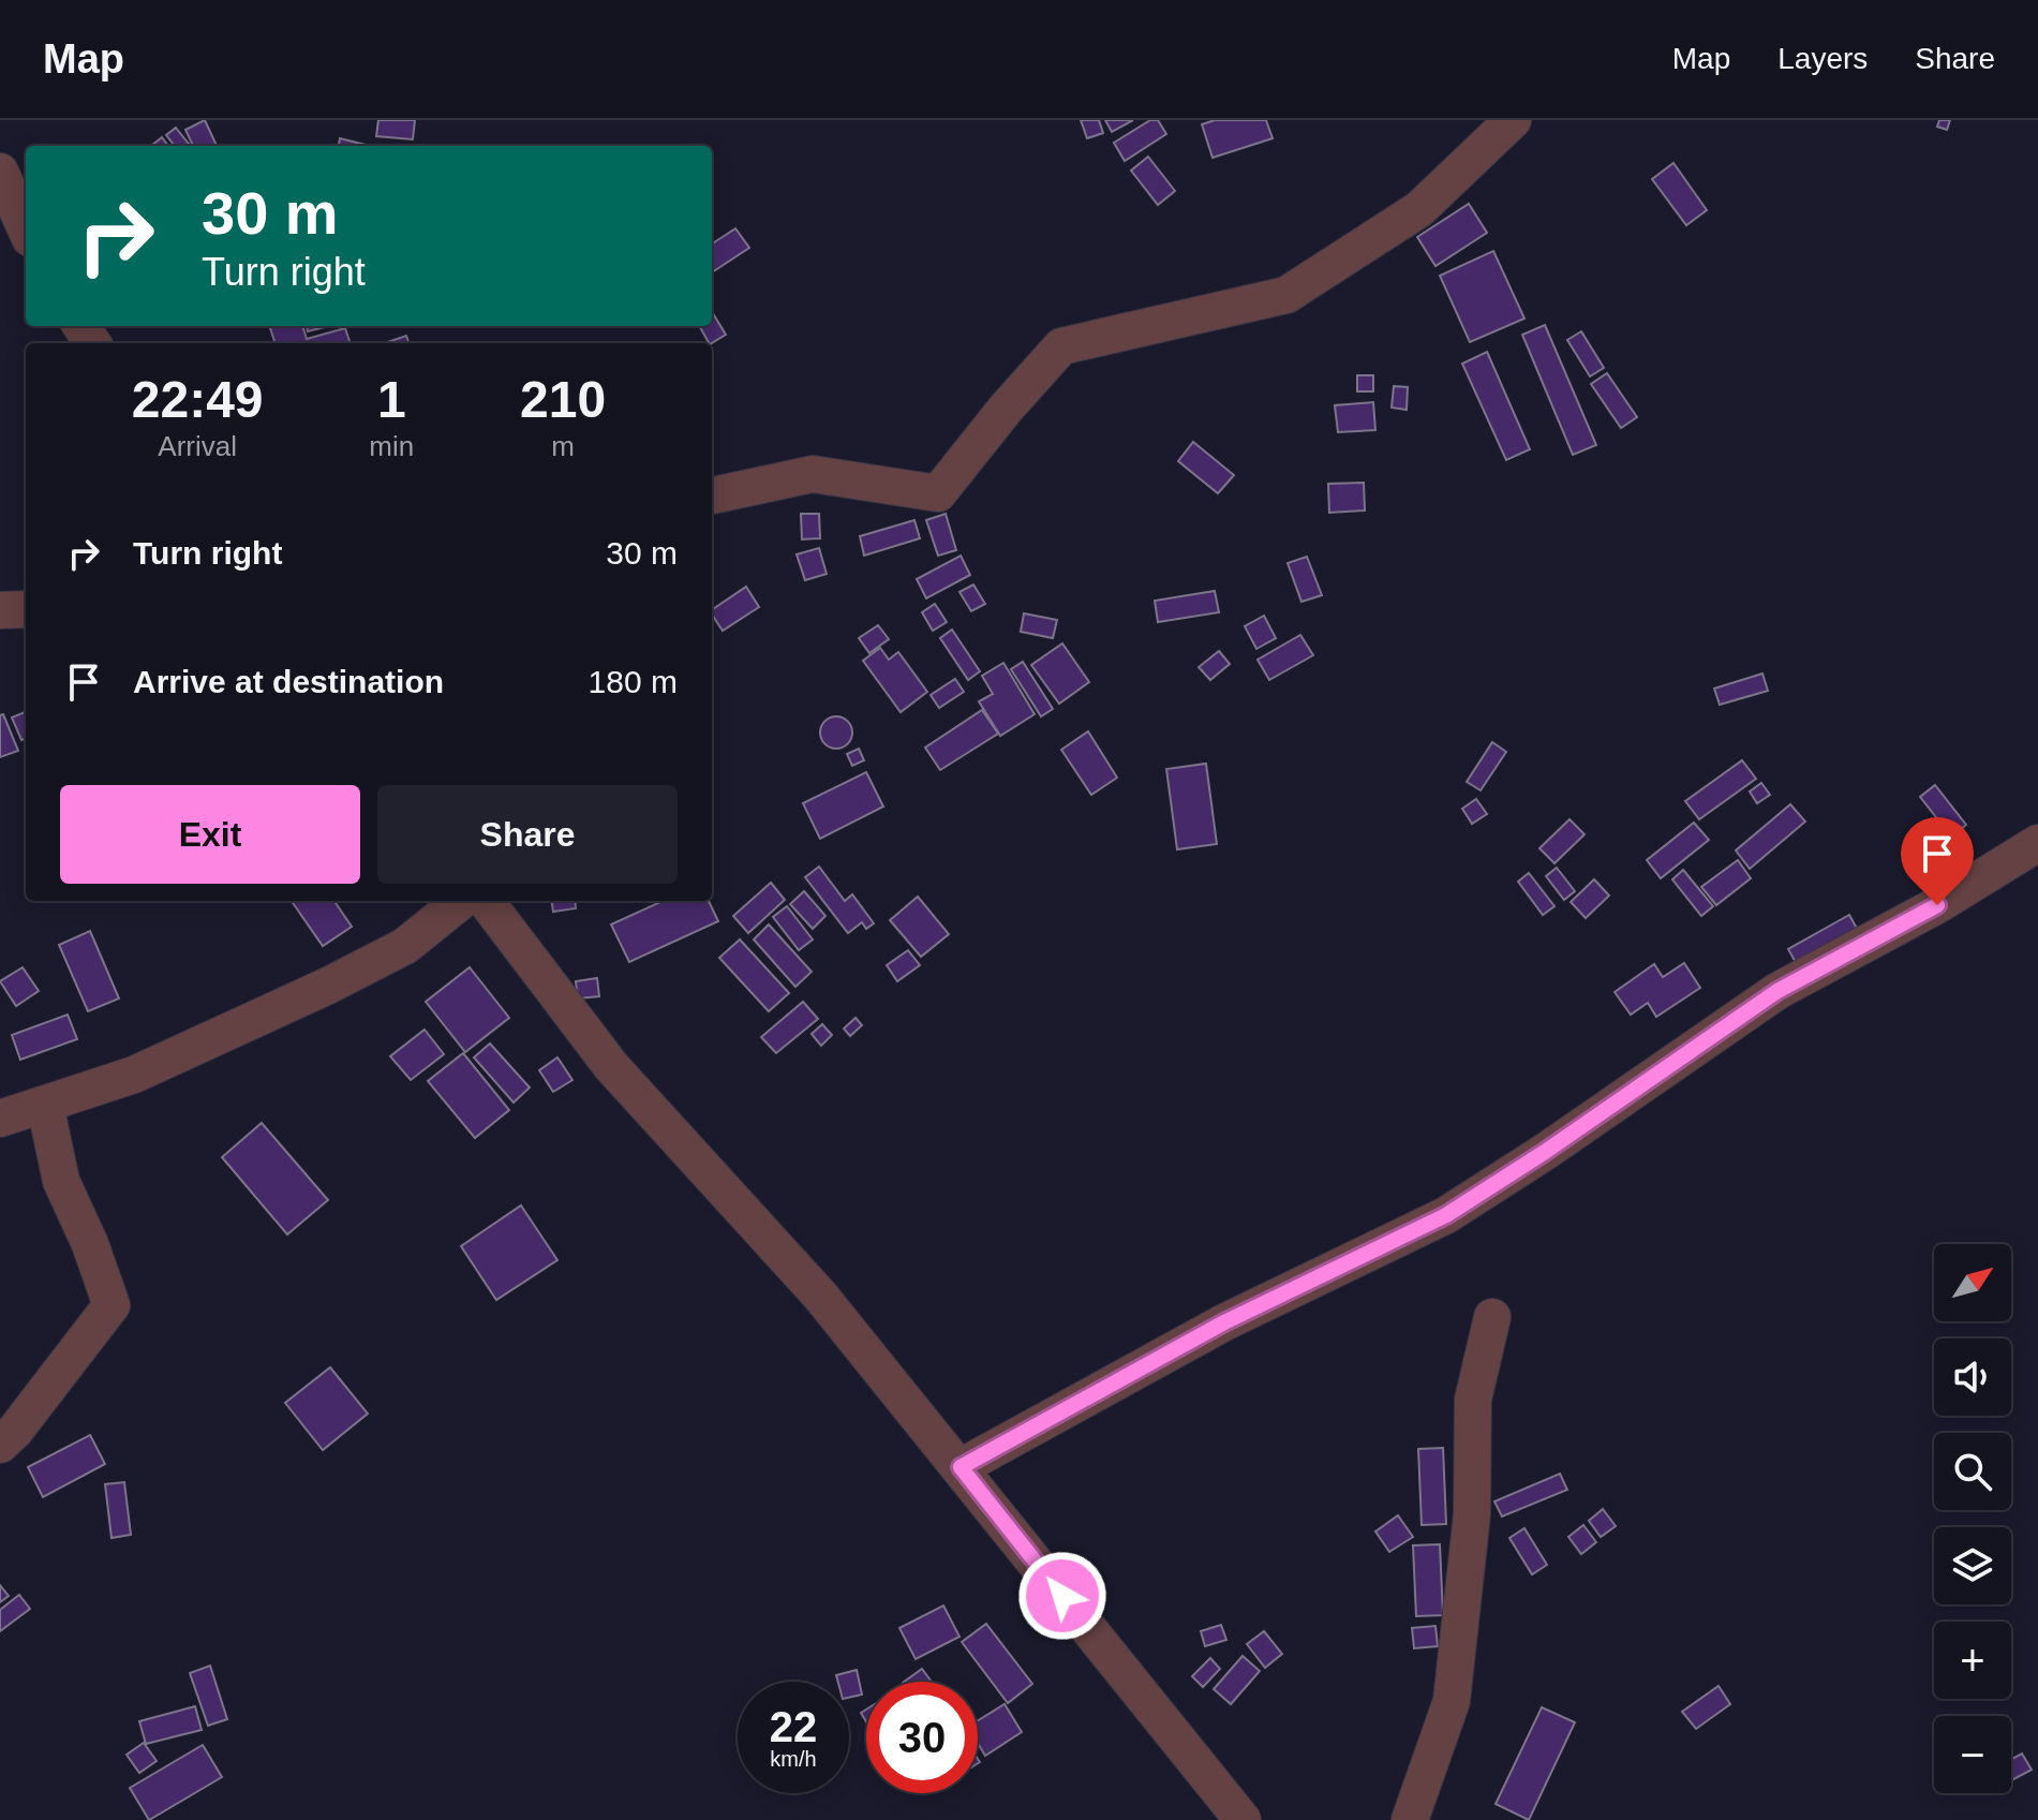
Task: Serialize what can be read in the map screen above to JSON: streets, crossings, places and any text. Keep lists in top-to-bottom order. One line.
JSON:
{"north":"top right","page":{"header":"Map","nav":["Map","Layers","Share"],"turn":["30 m","Turn right"],"eta":["22:49","Arrival","1","min","210","m"],"list":[{"name":"Turn right","value":"30 m"},{"name":"Arrive at destination","value":"180 m"}],"buttons":["Exit","Share"],"map_buttons":["+","−"],"speed":"22 km/h","limit":"30"}}
